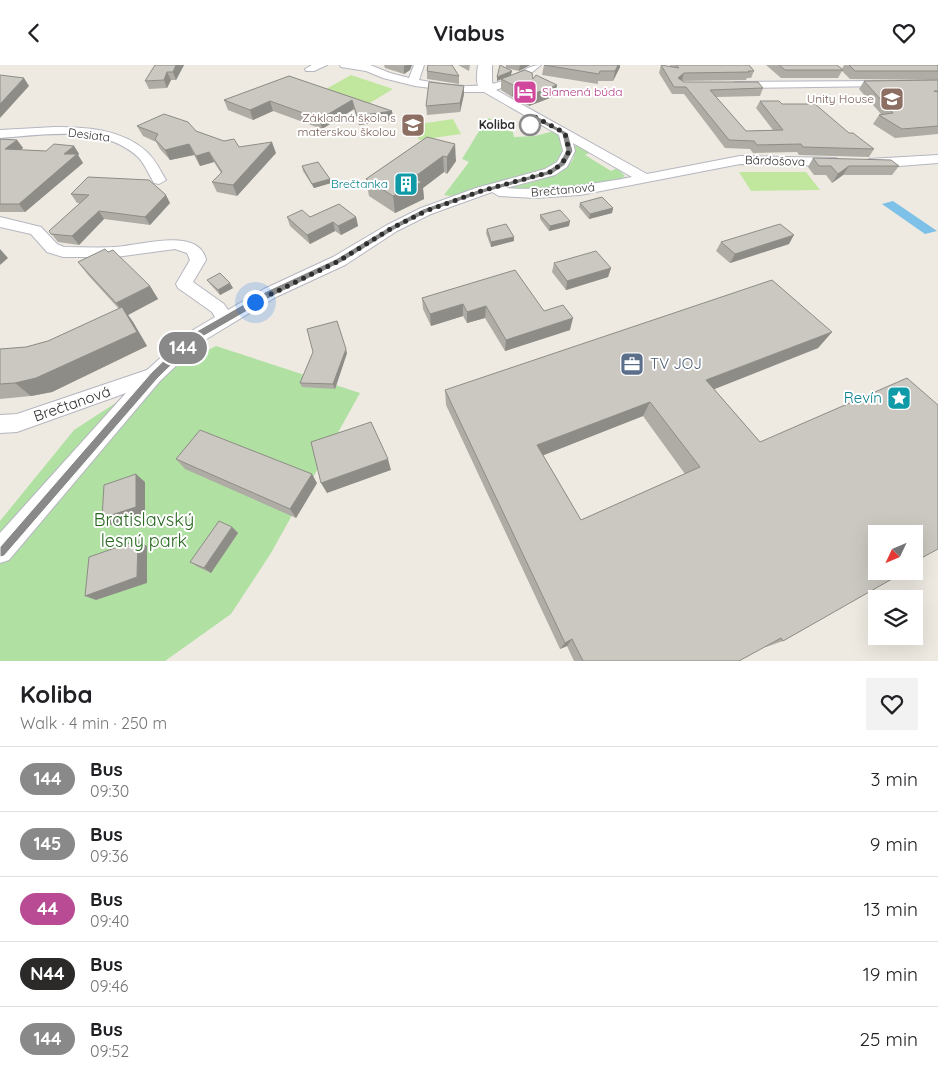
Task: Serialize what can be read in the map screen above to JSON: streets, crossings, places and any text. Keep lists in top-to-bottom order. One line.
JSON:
{"streets":{"street":["Desiata","Bárdošova","Brečtanová"]},"crossings":[["Bárdošova","Brečtanová"]],"parks":["Bratislavský lesný park"],"places":{"hotel":["Slamená búda"],"school or university":["Unity House","Základná škola s materskou školou"],"other":["Koliba"],"building":["Brečtanka"],"office":["TV JOJ"],"place":["Revín"]},"lines":["bus line 144"],"north":"bottom left","page":{"header":"Viabus","on_map":"144","heading":["Koliba","Walk · 4 min · 250 m"],"list":[{"mark":"144","name":"Bus","note":"09:30","value":"3 min"},{"mark":"145","name":"Bus","note":"09:36","value":"9 min"},{"mark":"44","name":"Bus","note":"09:40","value":"13 min"},{"mark":"N44","name":"Bus","note":"09:46","value":"19 min"},{"mark":"144","name":"Bus","note":"09:52","value":"25 min"}]}}
